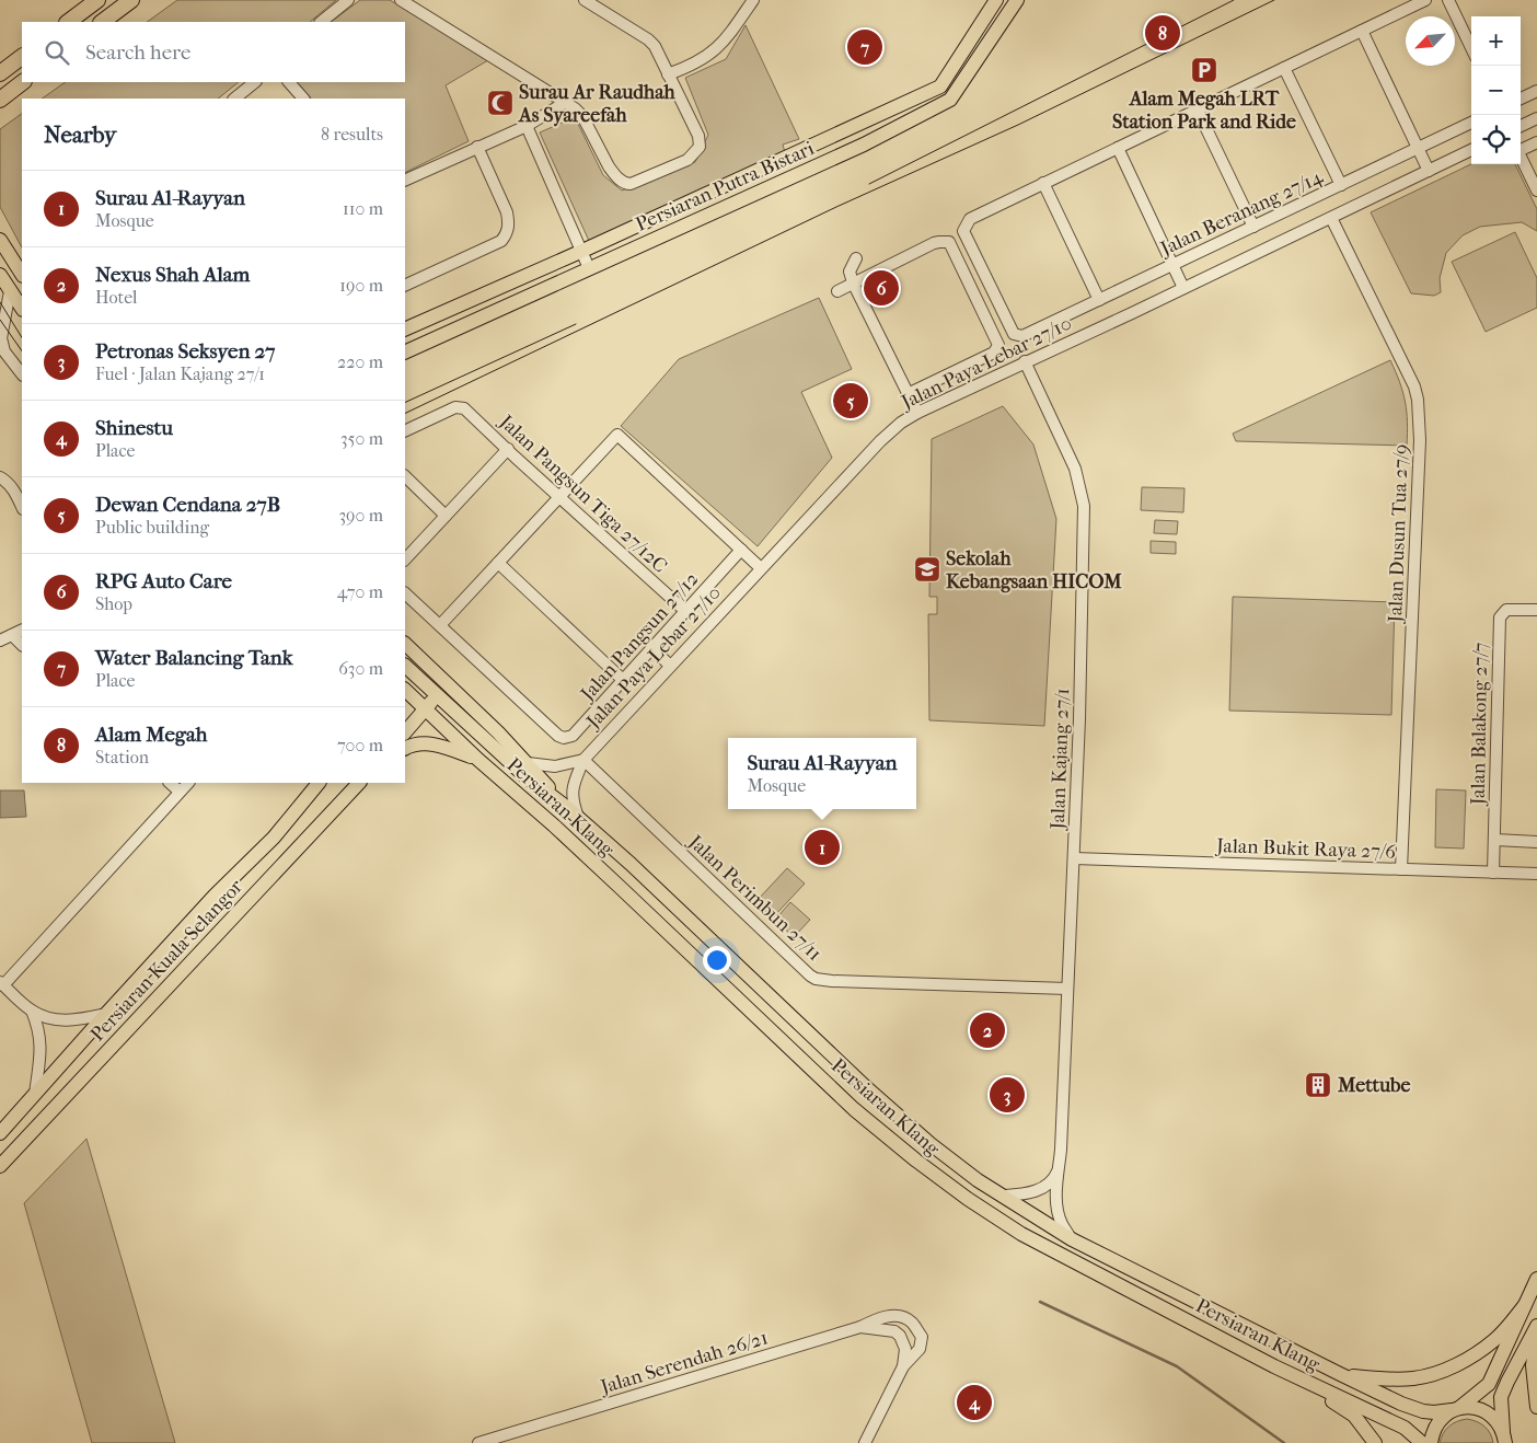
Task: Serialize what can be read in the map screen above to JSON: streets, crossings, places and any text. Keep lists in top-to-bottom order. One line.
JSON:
{"streets":{"main road":["Persiaran Putra Bistari","Persiaran Klang","Persiaran Kuala Selangor"],"street":["Jalan Beranang 27/14","Jalan Paya Lebar 27/10","Jalan Pangsun Tiga 27/12C","Jalan Dusun Tua 27/9","Jalan Pangsun 27/12","Jalan Balakong 27/7","Jalan Kajang 27/1","Jalan Bukit Raya 27/6","Jalan Perimbun 27/11","Jalan Serendah 26/21"]},"crossings":[["Jalan Paya Lebar 27/10","Jalan Dusun Tua 27/9"],["Jalan Paya Lebar 27/10","Jalan Kajang 27/1"],["Jalan Paya Lebar 27/10","Persiaran Klang"],["Jalan Paya Lebar 27/10","Jalan Perimbun 27/11"],["Jalan Pangsun Tiga 27/12C","Jalan Pangsun 27/12"],["Jalan Dusun Tua 27/9","Jalan Bukit Raya 27/6"],["Jalan Balakong 27/7","Jalan Bukit Raya 27/6"],["Jalan Kajang 27/1","Persiaran Klang"],["Jalan Kajang 27/1","Jalan Bukit Raya 27/6"],["Jalan Kajang 27/1","Jalan Perimbun 27/11"]],"places":{"parking":["Alam Megah LRT Station Park and Ride"],"mosque":["Surau Ar Raudhah As Syareefah"],"school or university":["Sekolah Kebangsaan HICOM"],"building":["Mettube"]},"north":"bottom left","page":{"pins":["8","7","6","5","1","2","3","4"],"map_buttons":["+","−"],"search":"Search here","heading":["Nearby","8 results"],"list":[{"mark":"1","name":"Surau Al-Rayyan","note":"Mosque","value":"110 m"},{"mark":"2","name":"Nexus Shah Alam","note":"Hotel","value":"190 m"},{"mark":"3","name":"Petronas Seksyen 27","note":"Fuel · Jalan Kajang 27/1","value":"220 m"},{"mark":"4","name":"Shinestu","note":"Place","value":"350 m"},{"mark":"5","name":"Dewan Cendana 27B","note":"Public building","value":"390 m"},{"mark":"6","name":"RPG Auto Care","note":"Shop","value":"470 m"},{"mark":"7","name":"Water Balancing Tank","note":"Place","value":"630 m"},{"mark":"8","name":"Alam Megah","note":"Station","value":"700 m"}],"popup":["Surau Al-Rayyan","Mosque"]}}
